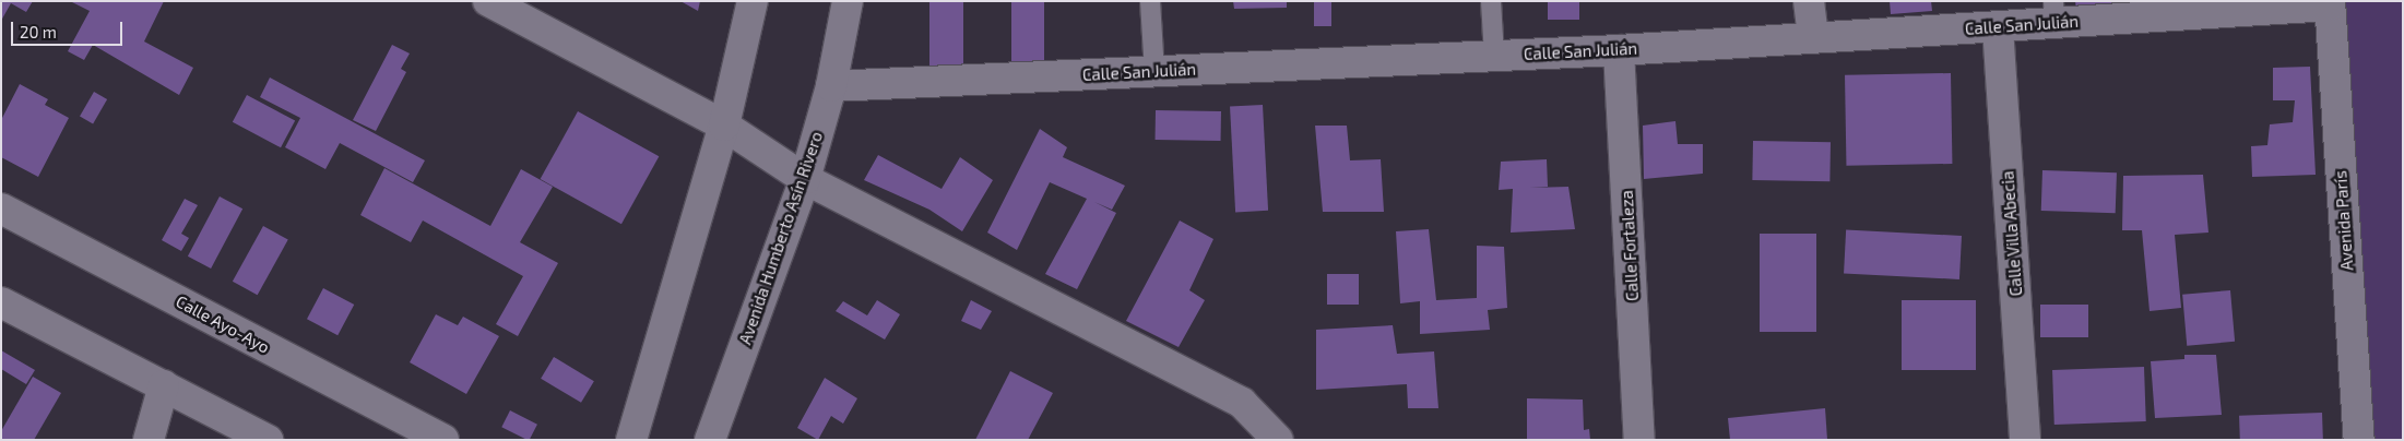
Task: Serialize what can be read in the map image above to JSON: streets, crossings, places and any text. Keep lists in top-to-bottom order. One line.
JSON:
{"streets":{"street":["Calle San Julián","Avenida París","Calle Villa Abecia","Avenida Humberto Asín Rivero","Calle Fortaleza","Calle Ayo-Ayo"]},"crossings":[["Calle San Julián","Avenida París"],["Calle San Julián","Calle Villa Abecia"],["Calle San Julián","Avenida Humberto Asín Rivero"],["Calle San Julián","Calle Fortaleza"]],"scale_bar":"20 m"}
